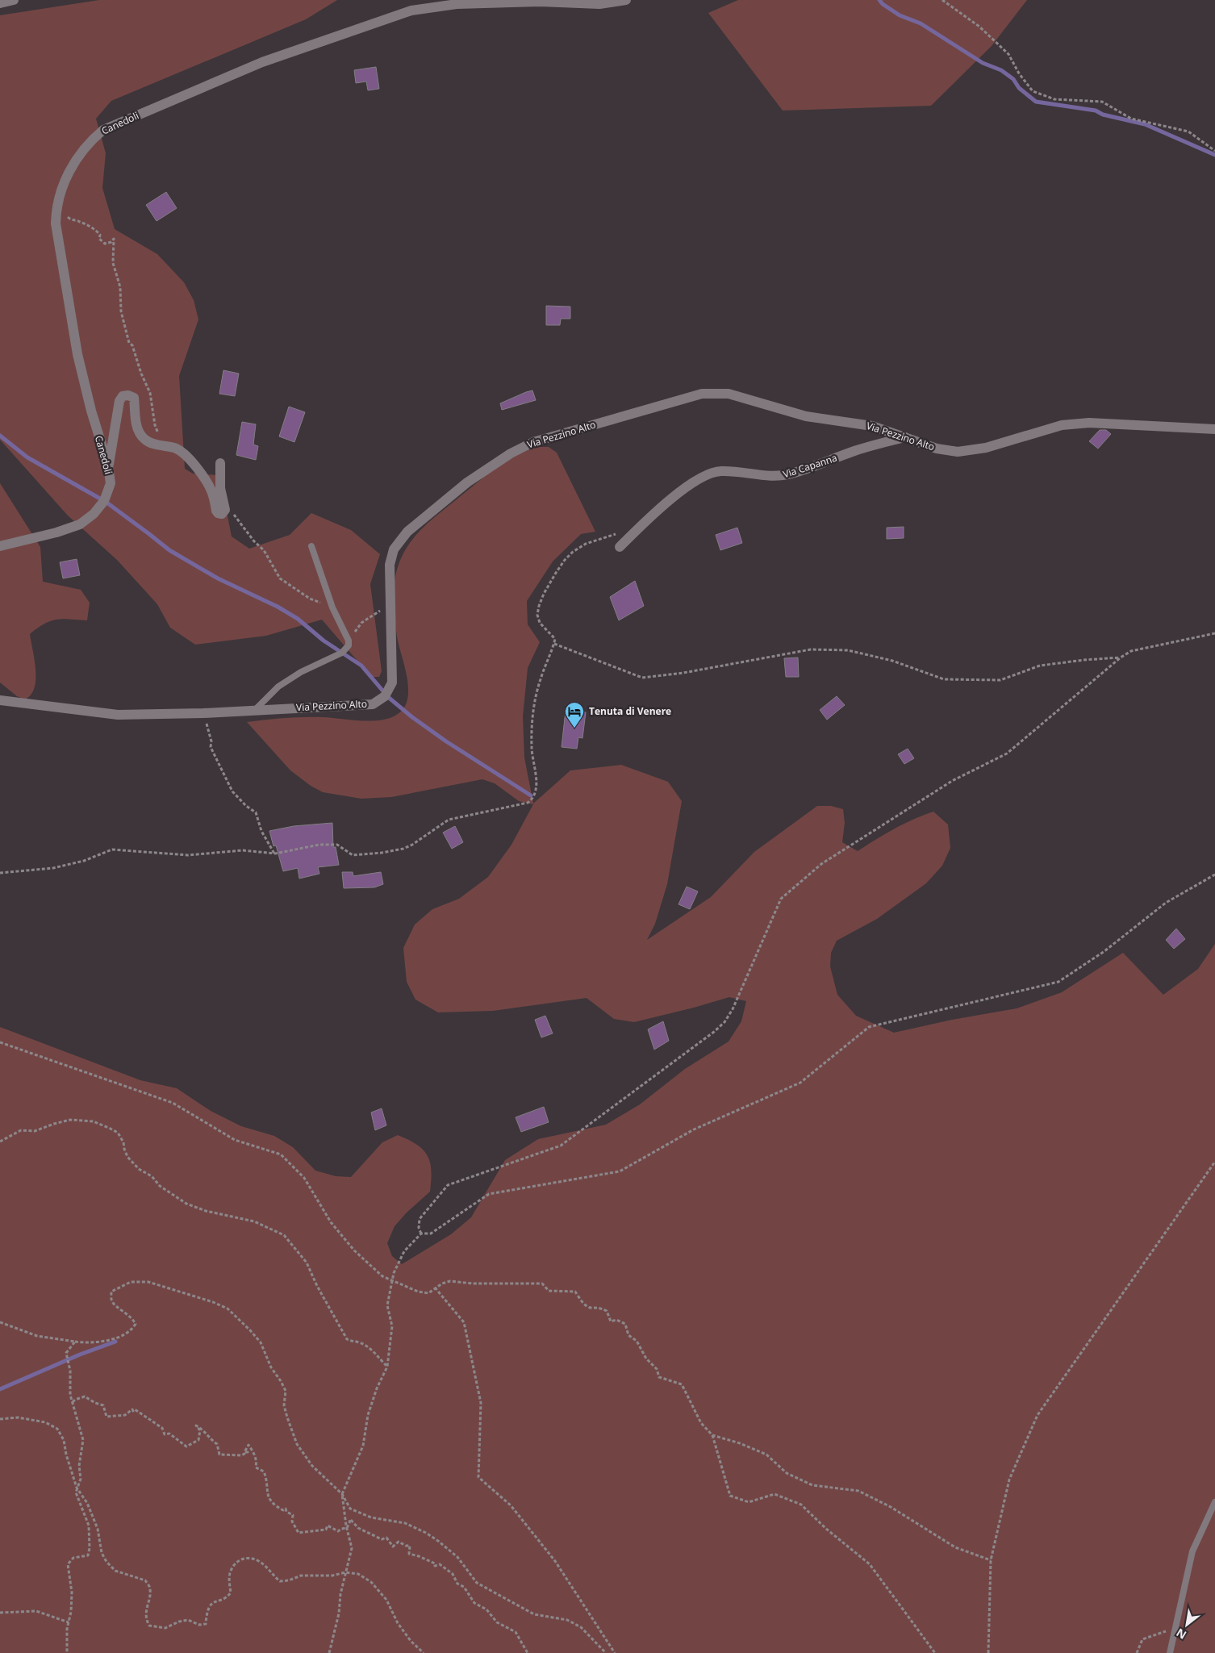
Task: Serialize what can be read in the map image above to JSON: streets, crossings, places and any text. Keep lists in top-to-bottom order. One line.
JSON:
{"streets":{"street":["Canedoli","Via Pezzino Alto","Via Capanna"]},"crossings":[["Via Pezzino Alto","Via Capanna"]],"places":{"hotel":["Tenuta di Venere"]},"north":"bottom left"}
